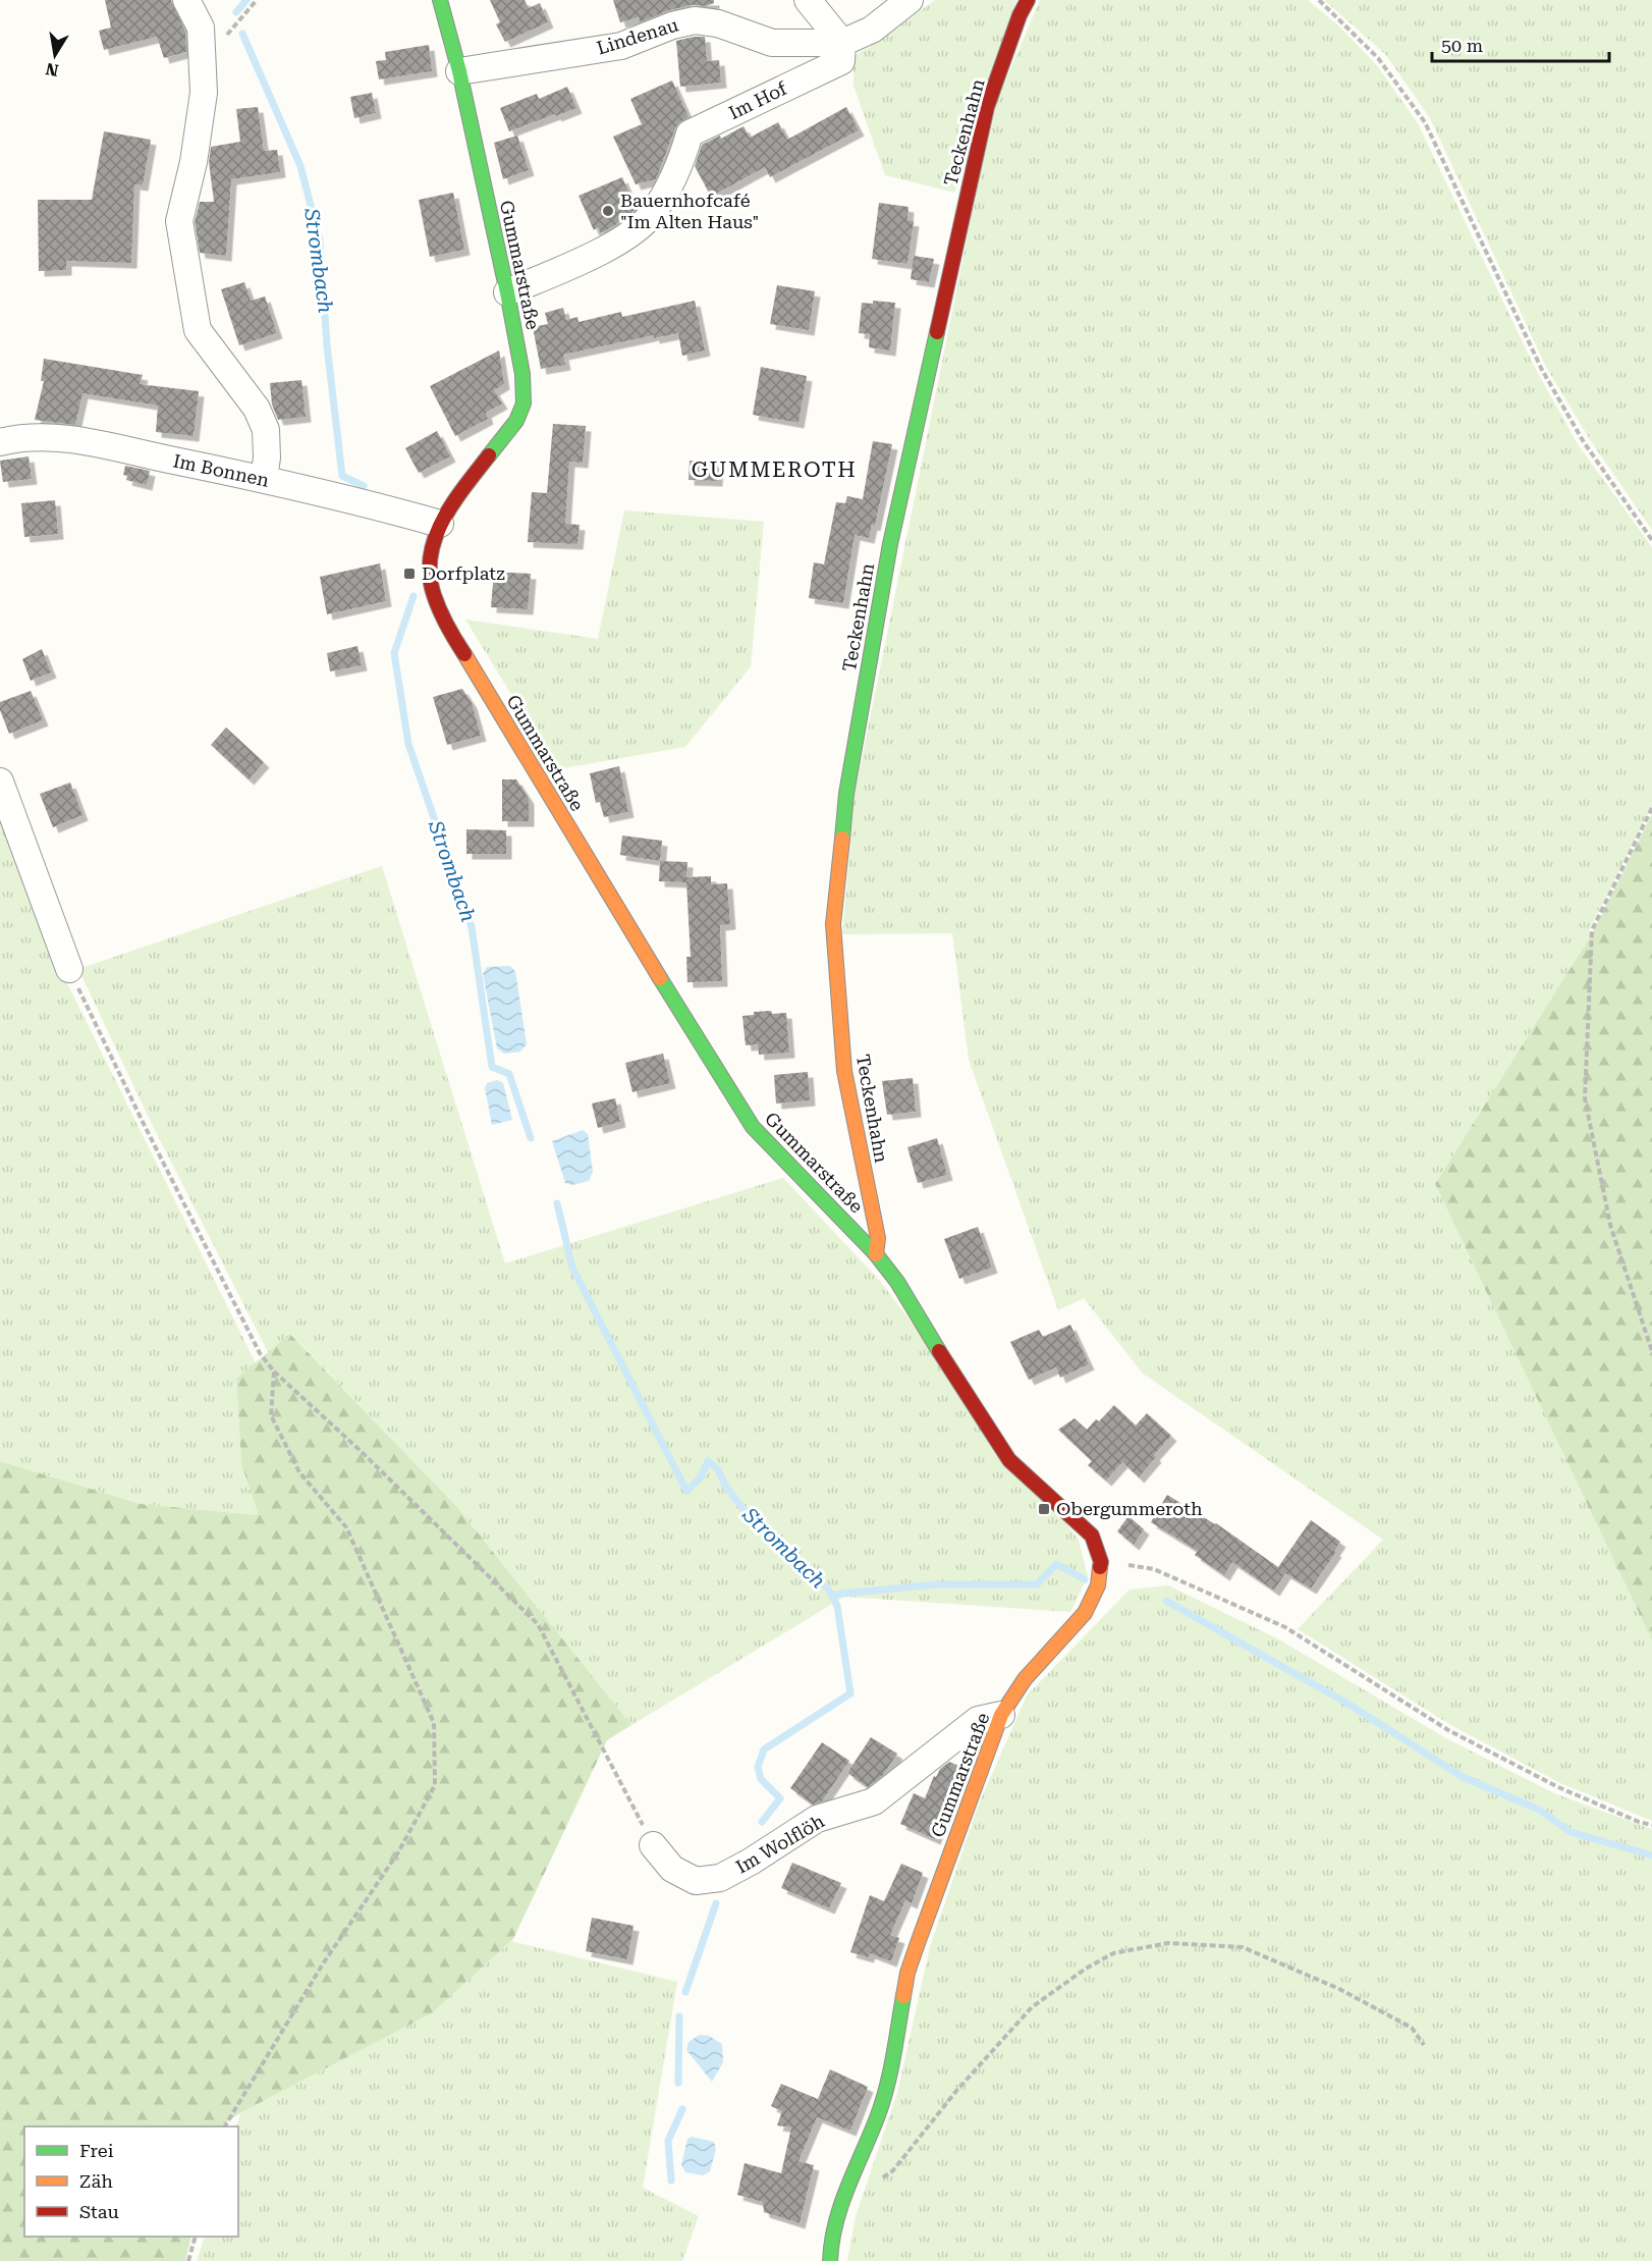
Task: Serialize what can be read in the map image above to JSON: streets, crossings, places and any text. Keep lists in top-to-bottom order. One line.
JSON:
{"streets":{"street":["Lindenau","Im Hof","Teckenhahn","Gummarstraße","Im Bonnen","Im Wolflöh"]},"crossings":[["Lindenau","Im Hof"],["Lindenau","Gummarstraße"],["Im Hof","Gummarstraße"],["Teckenhahn","Gummarstraße"],["Gummarstraße","Im Bonnen"],["Gummarstraße","Im Wolflöh"]],"districts":["GUMMEROTH"],"water":["Strombach"],"places":{"other":["Bauernhofcafé \"Im Alten Haus\""],"transit":["Dorfplatz","Obergummeroth"]},"legend":["Frei","Zäh","Stau"],"scale_bar":"50 m","north":"bottom"}
